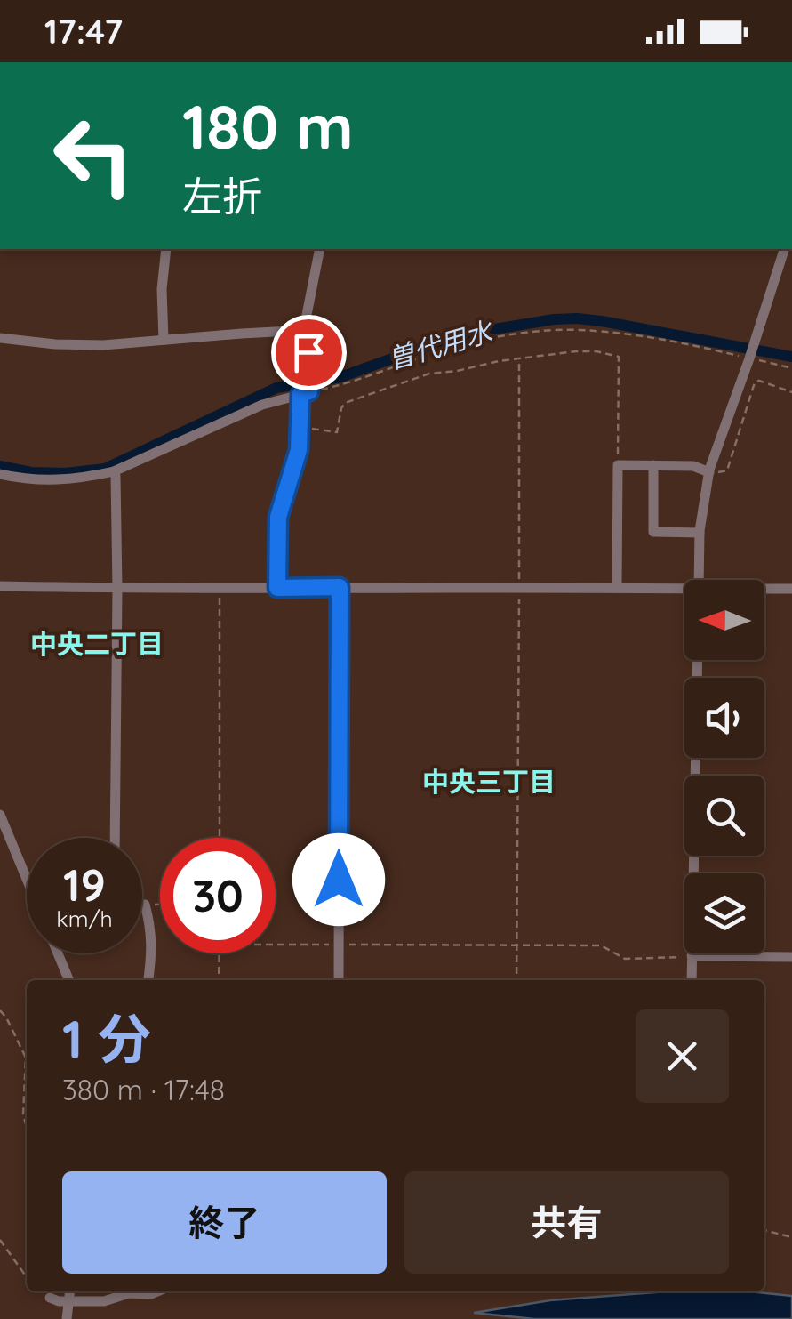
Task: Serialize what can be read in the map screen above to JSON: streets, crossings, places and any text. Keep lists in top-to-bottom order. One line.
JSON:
{"districts":["中央二丁目","中央三丁目"],"water":["曽代用水"],"north":"left","page":{"status":"17:47","turn":["180 m","左折"],"speed":"19 km/h","limit":"30","heading":["1 分","380 m · 17:48"],"buttons":["終了","共有"]}}
